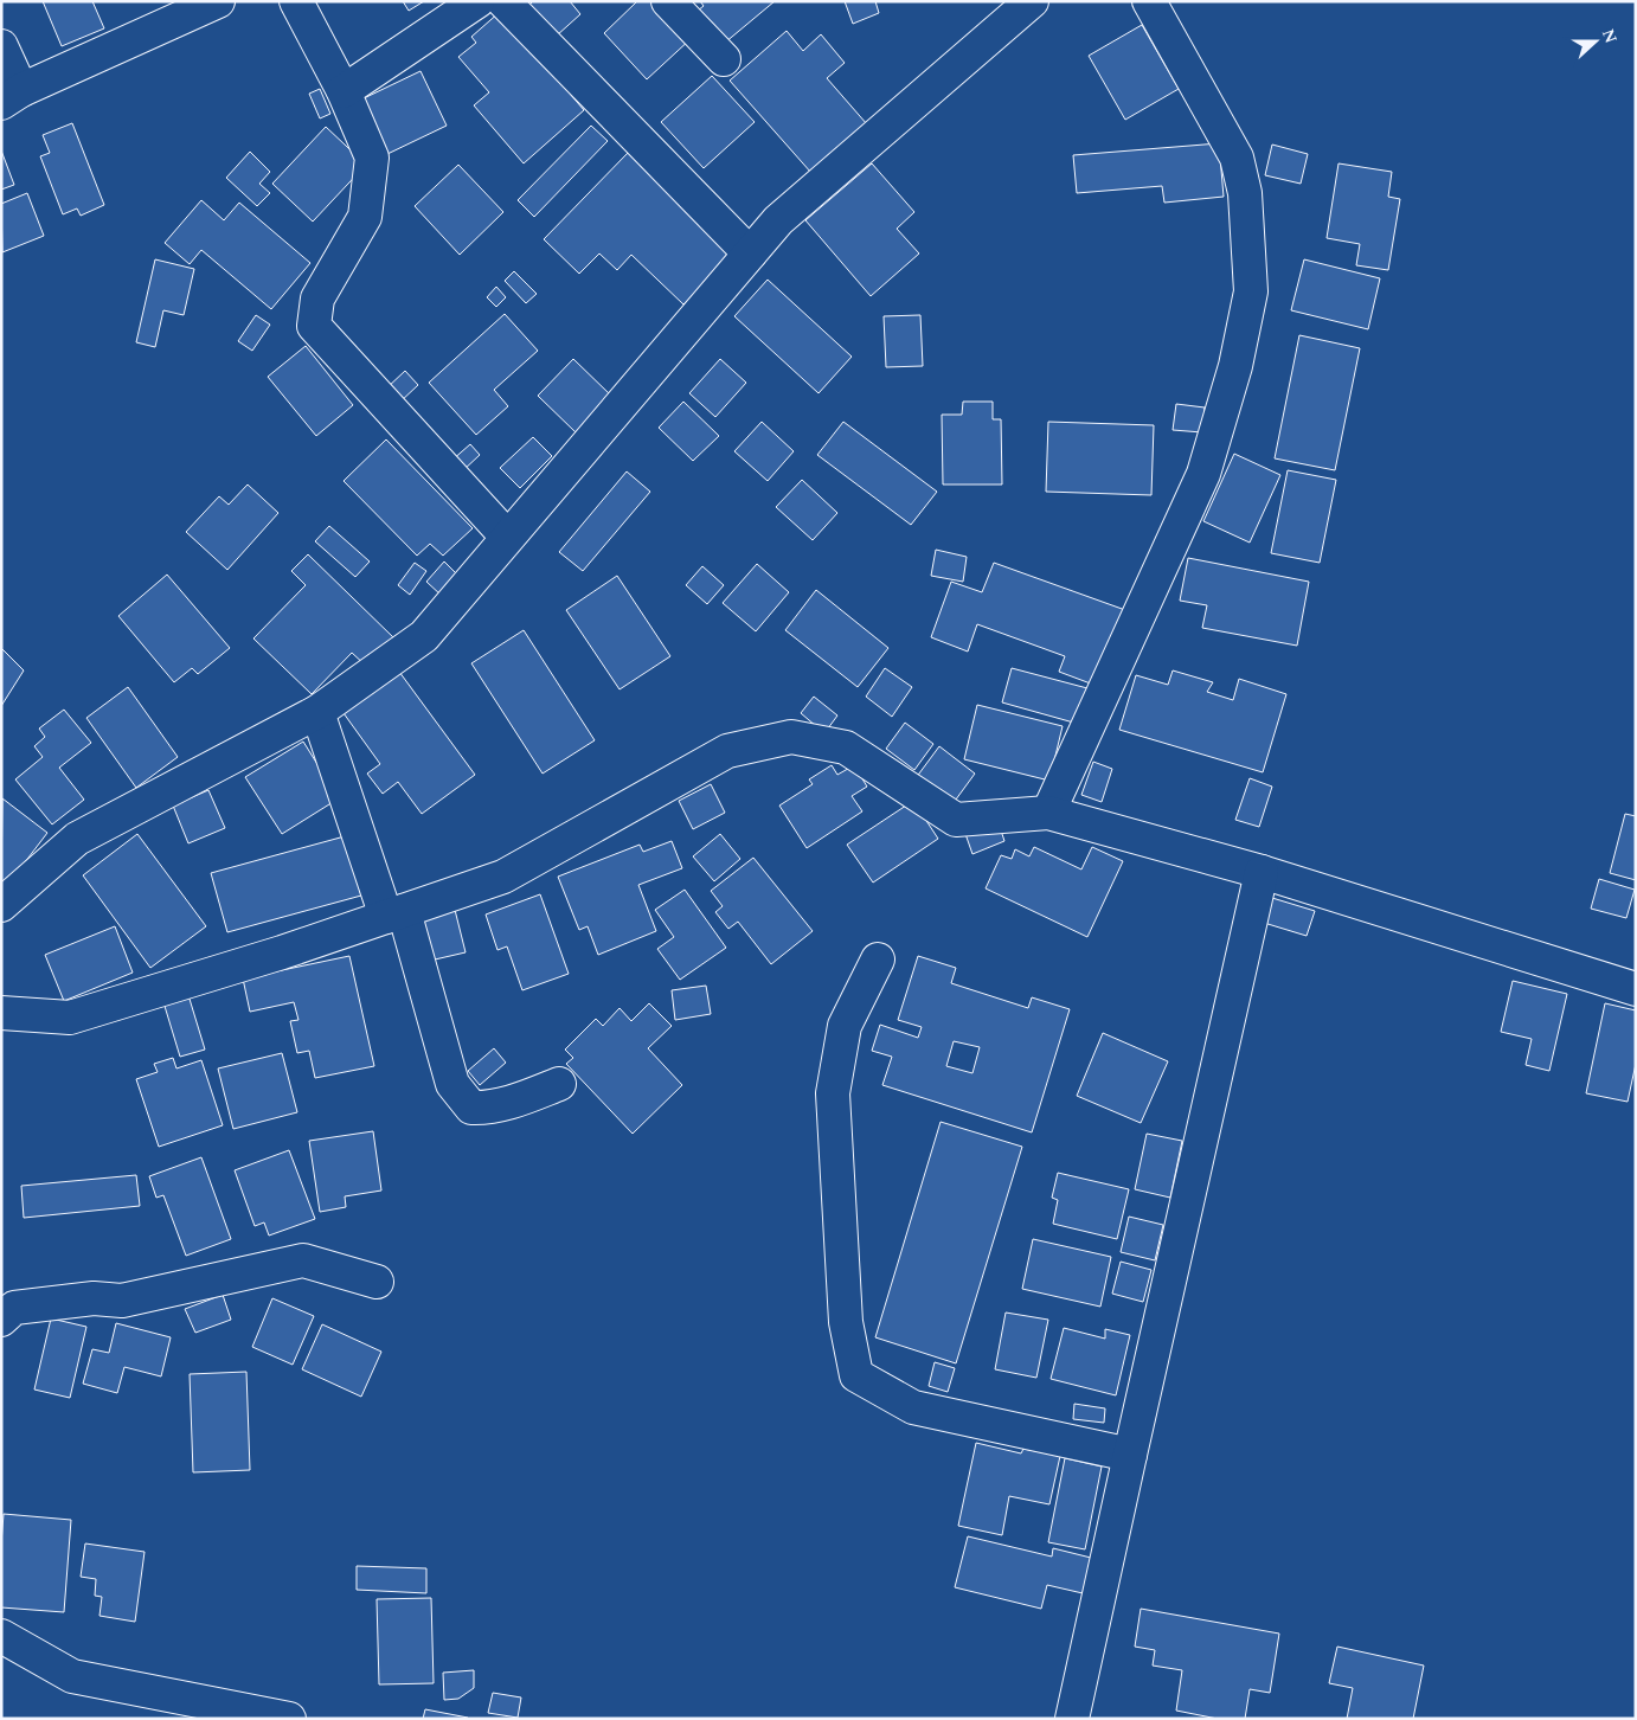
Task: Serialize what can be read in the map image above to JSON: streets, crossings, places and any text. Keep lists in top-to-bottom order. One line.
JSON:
{"north":"right"}
